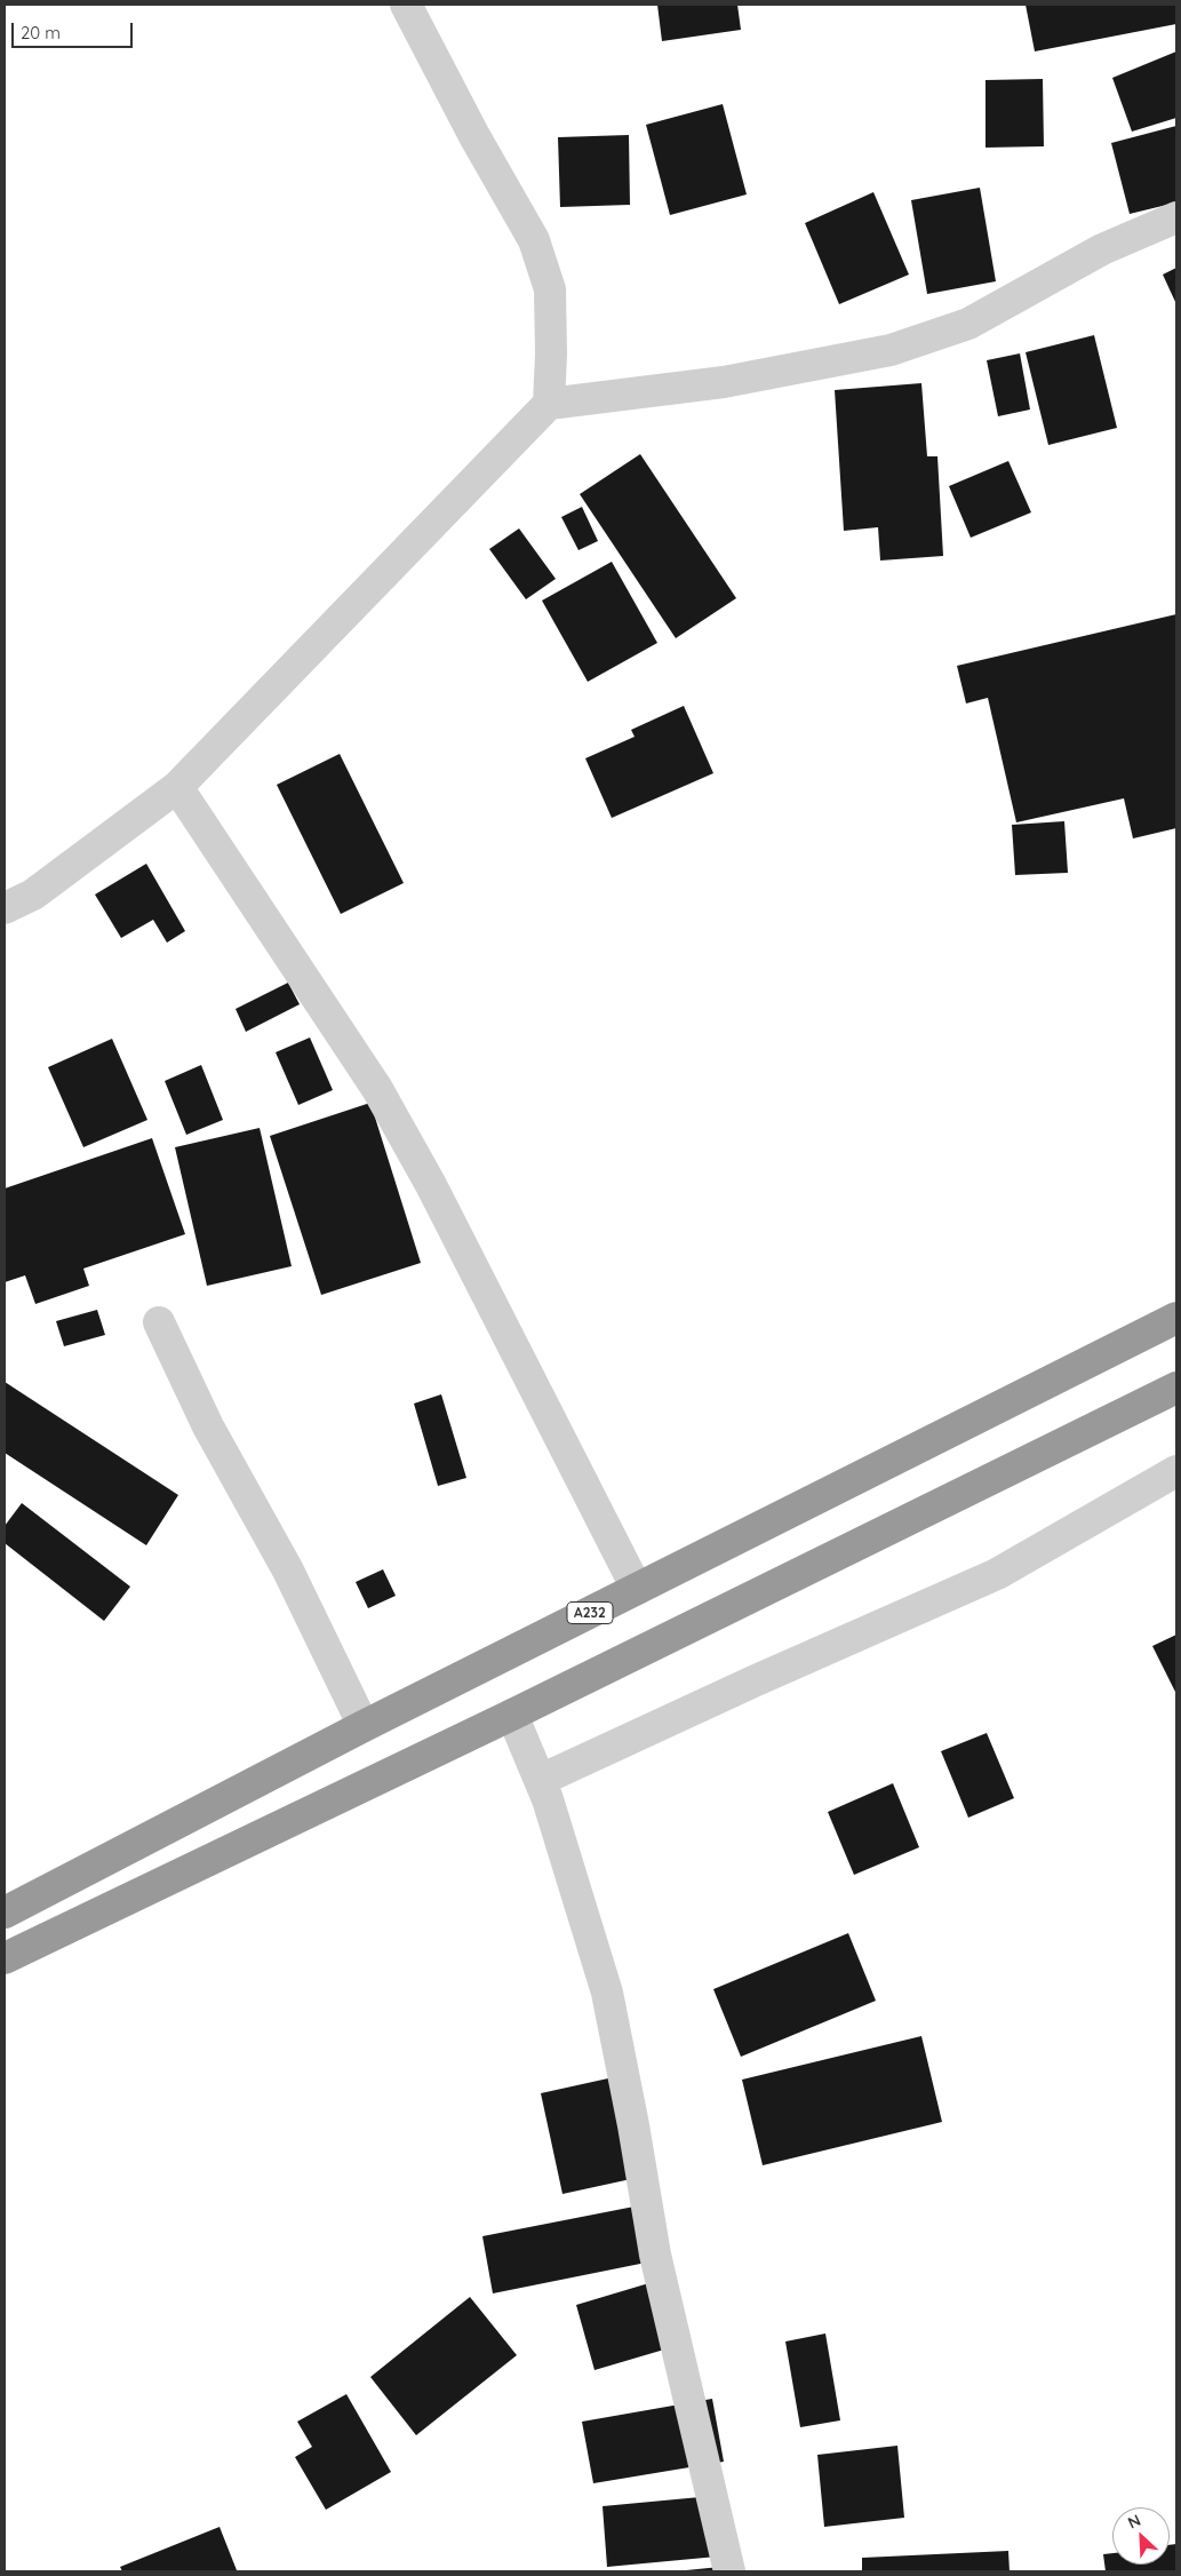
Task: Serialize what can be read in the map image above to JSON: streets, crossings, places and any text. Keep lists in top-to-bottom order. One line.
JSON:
{"streets":{"highway":["A232"]},"scale_bar":"20 m","north":"top left"}
